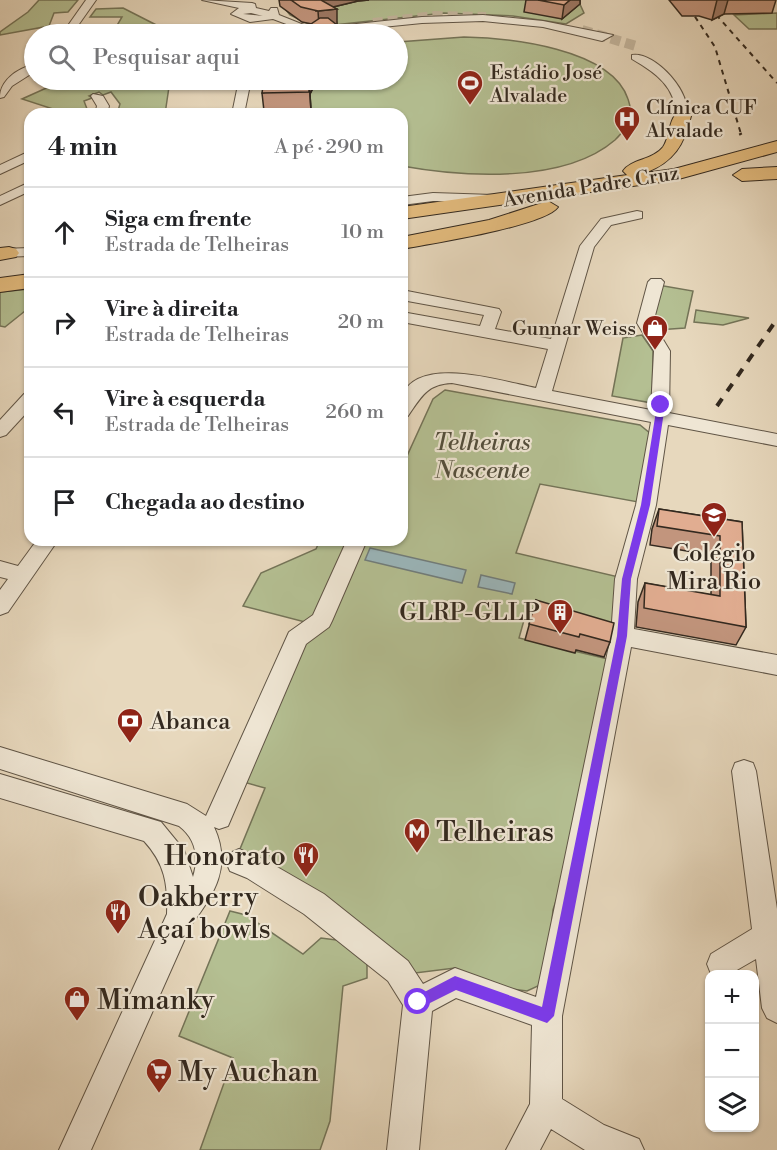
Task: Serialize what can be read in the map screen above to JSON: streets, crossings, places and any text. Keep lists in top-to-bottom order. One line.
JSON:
{"streets":{"highway":["Avenida Padre Cruz"]},"parks":["Telheiras Nascente"],"places":{"sports":["Estádio José Alvalade"],"hospital":["Clínica CUF Alvalade"],"shop":["Gunnar Weiss","Mimanky"],"school or university":["Colégio Mira Rio"],"building":["GLRP-GLLP"],"bank":["Abanca"],"metro station":["Telheiras"],"restaurant":["Honorato","Oakberry Açaí bowls"],"supermarket":["My Auchan"]},"page":{"search":"Pesquisar aqui","heading":["4 min","A pé · 290 m"],"list":[["Siga em frente","Estrada de Telheiras","10 m"],["Vire à direita","Estrada de Telheiras","20 m"],["Vire à esquerda","Estrada de Telheiras","260 m"],"Chegada ao destino"],"map_buttons":["+","−"]}}
